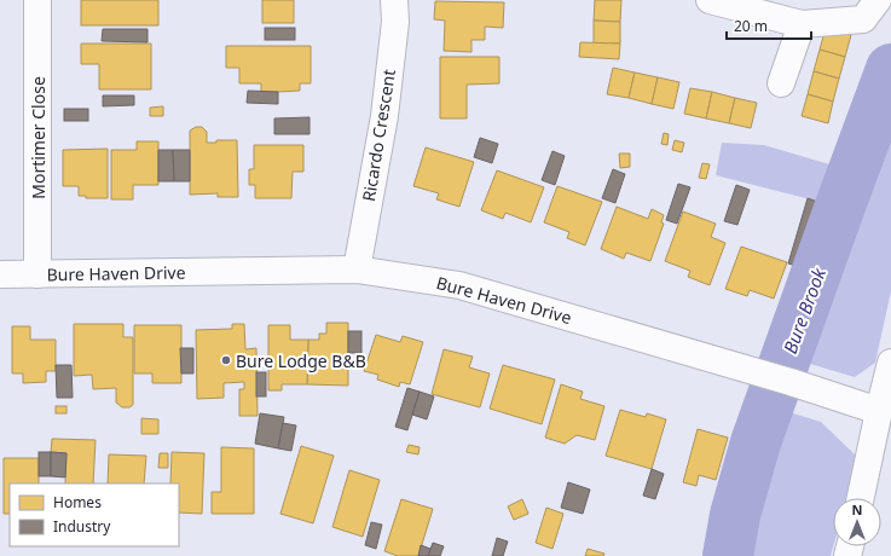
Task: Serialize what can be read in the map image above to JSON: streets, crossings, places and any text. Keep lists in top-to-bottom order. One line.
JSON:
{"streets":{"street":["Ricardo Crescent","Mortimer Close","Bure Haven Drive"]},"crossings":[["Ricardo Crescent","Bure Haven Drive"],["Mortimer Close","Bure Haven Drive"]],"water":["Bure Brook"],"places":["Bure Lodge B&B"],"legend":["Homes","Industry"],"scale_bar":"20 m","north":"top"}
